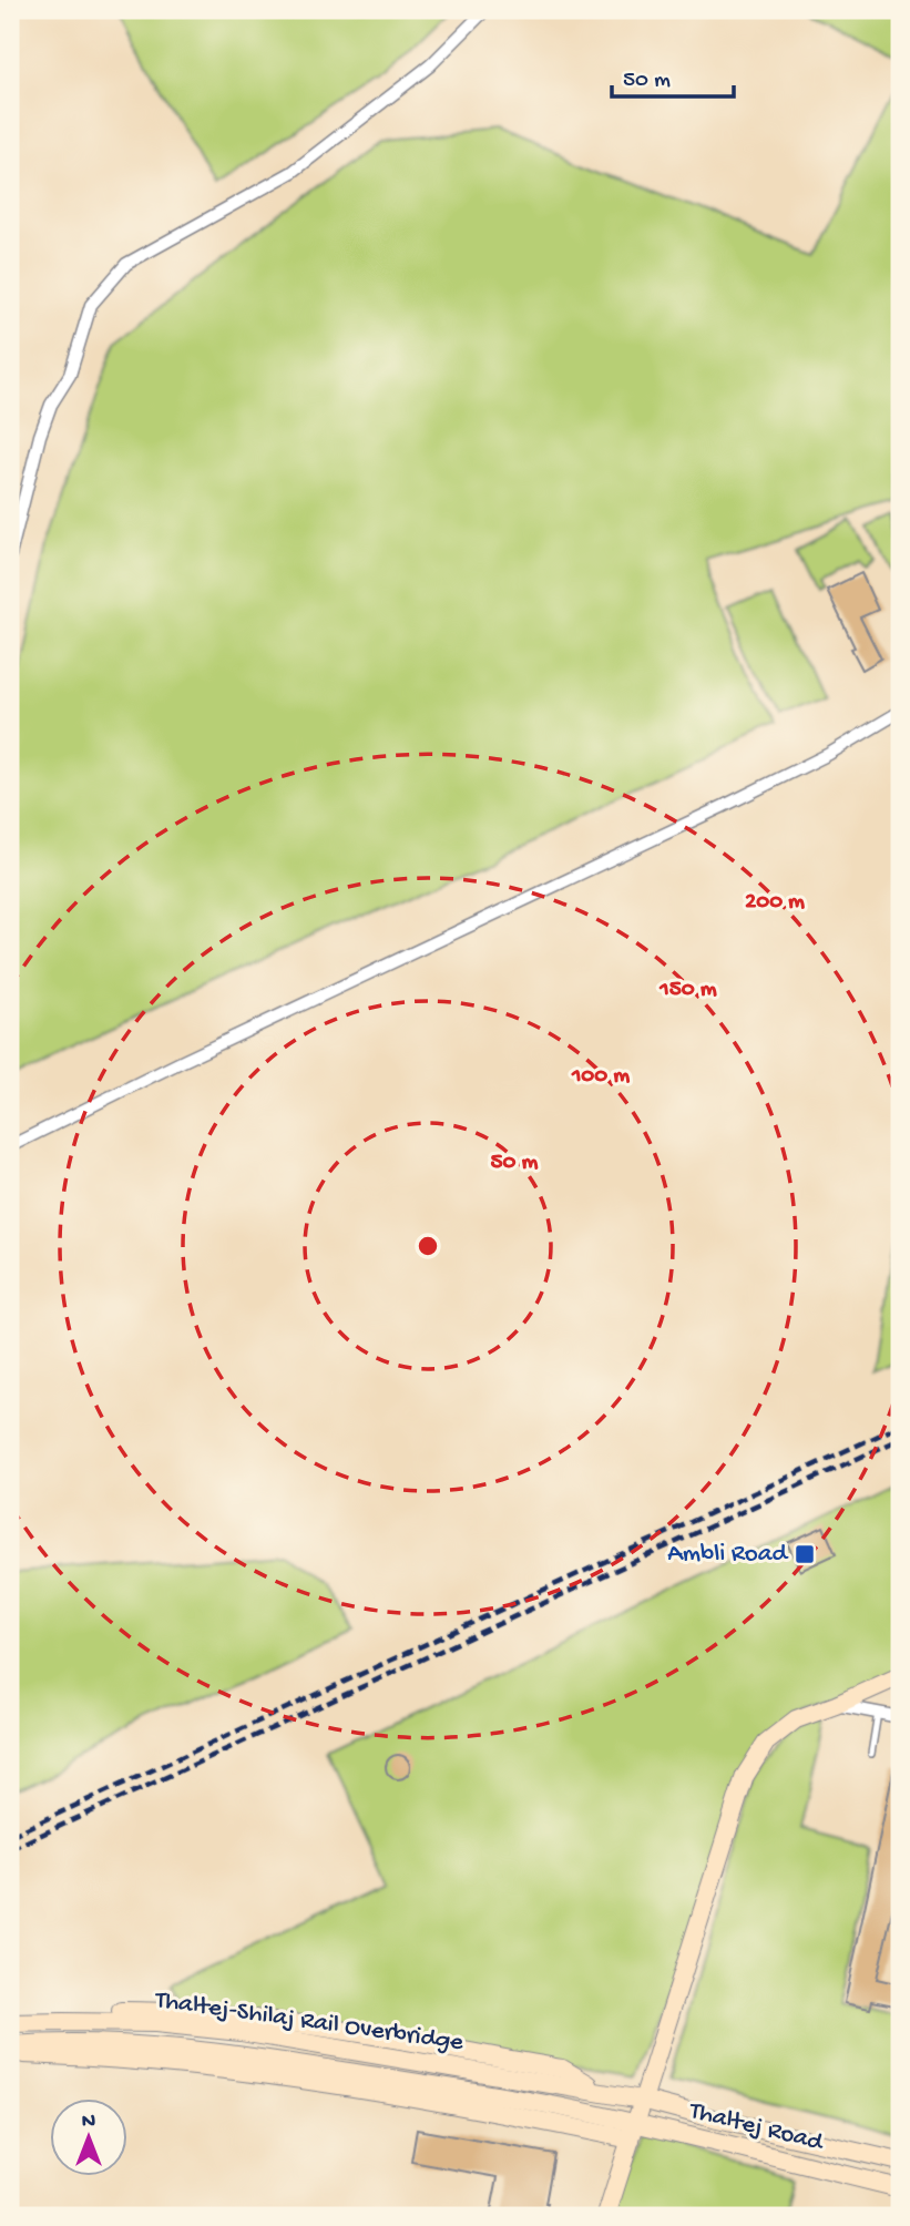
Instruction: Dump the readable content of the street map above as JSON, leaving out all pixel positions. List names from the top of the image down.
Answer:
{
  "streets": {
    "street": ["Thaltej-Shilaj Rail Overbridge", "Thaltej Road"]
  },
  "crossings": [
    ["Thaltej-Shilaj Rail Overbridge", "Thaltej Road"]
  ],
  "places": {
    "transit": ["Ambli Road"]
  },
  "scale_bar": "50 m",
  "north": "top",
  "rings": [
    "200 m",
    "150 m",
    "100 m",
    "50 m"
  ]
}
